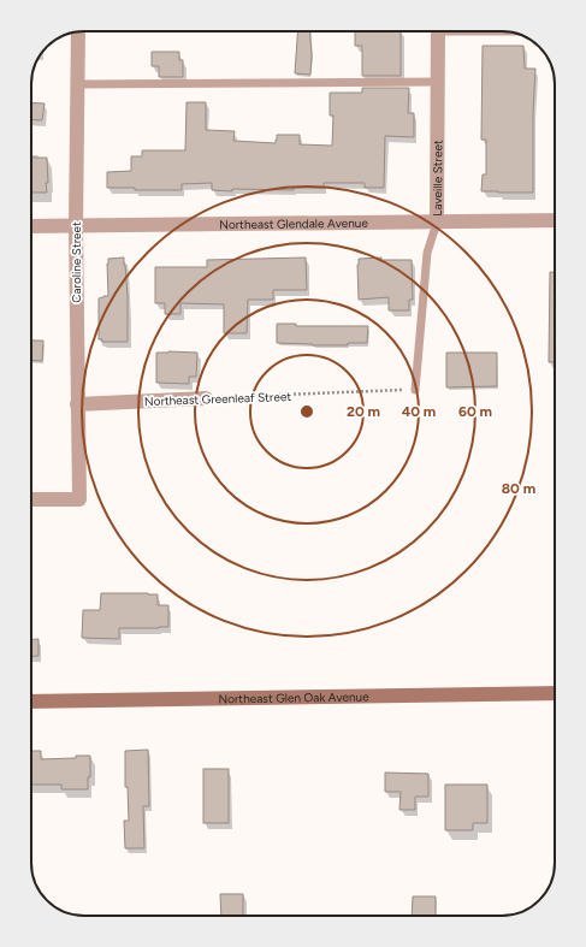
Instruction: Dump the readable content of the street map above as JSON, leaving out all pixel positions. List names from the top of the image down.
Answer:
{
  "streets": {
    "street": [
      "Laveille Street",
      "Northeast Glendale Avenue",
      "Caroline Street",
      "Northeast Greenleaf Street",
      "Northeast Glen Oak Avenue"
    ]
  },
  "crossings": [
    ["Laveille Street", "Northeast Glendale Avenue"],
    ["Laveille Street", "Northeast Greenleaf Street"],
    ["Northeast Glendale Avenue", "Caroline Street"],
    ["Caroline Street", "Northeast Greenleaf Street"]
  ],
  "rings": [
    "20 m",
    "40 m",
    "60 m",
    "80 m"
  ]
}
